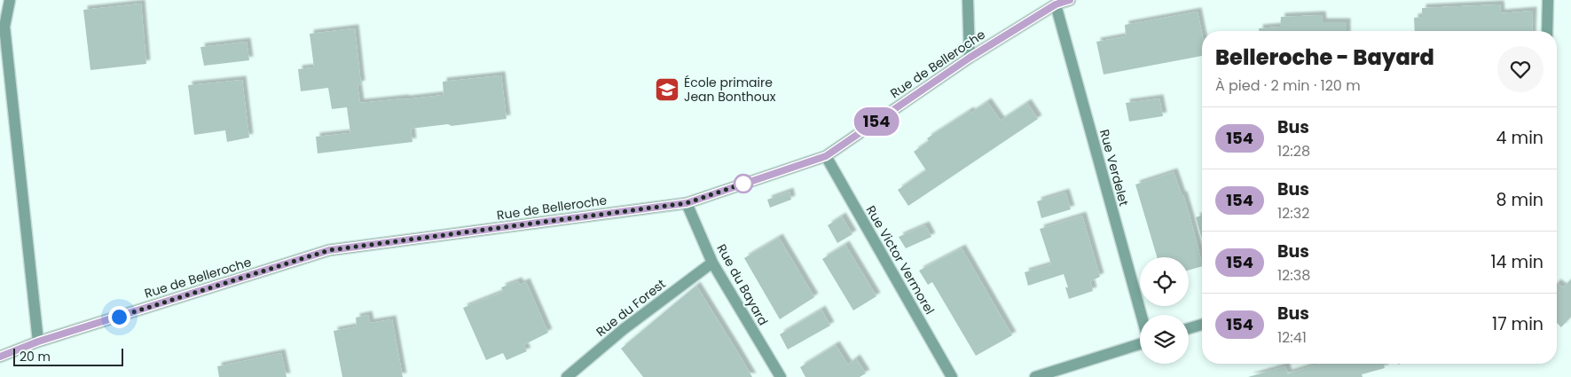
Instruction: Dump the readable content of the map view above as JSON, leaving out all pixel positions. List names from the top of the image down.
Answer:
{
  "streets": {
    "street": [
      "Rue de Belleroche",
      "Rue Verdelet",
      "Rue Victor Vermorel",
      "Rue du Bayard",
      "Rue du Forest"
    ]
  },
  "crossings": [
    ["Rue de Belleroche", "Rue Verdelet"],
    ["Rue de Belleroche", "Rue Victor Vermorel"],
    ["Rue de Belleroche", "Rue du Bayard"],
    ["Rue du Bayard", "Rue du Forest"]
  ],
  "places": {
    "school or university": ["École primaire Jean Bonthoux"]
  },
  "lines": ["bus line 154"],
  "scale_bar": "20 m",
  "page": {
    "on_map": "154",
    "heading": ["Belleroche - Bayard", "À pied · 2 min · 120 m"],
    "list": [
      {
        "mark": "154",
        "name": "Bus",
        "note": "12:28",
        "value": "4 min"
      },
      {
        "mark": "154",
        "name": "Bus",
        "note": "12:32",
        "value": "8 min"
      },
      {
        "mark": "154",
        "name": "Bus",
        "note": "12:38",
        "value": "14 min"
      },
      {
        "mark": "154",
        "name": "Bus",
        "note": "12:41",
        "value": "17 min"
      }
    ],
    "scale": "20 m"
  }
}
